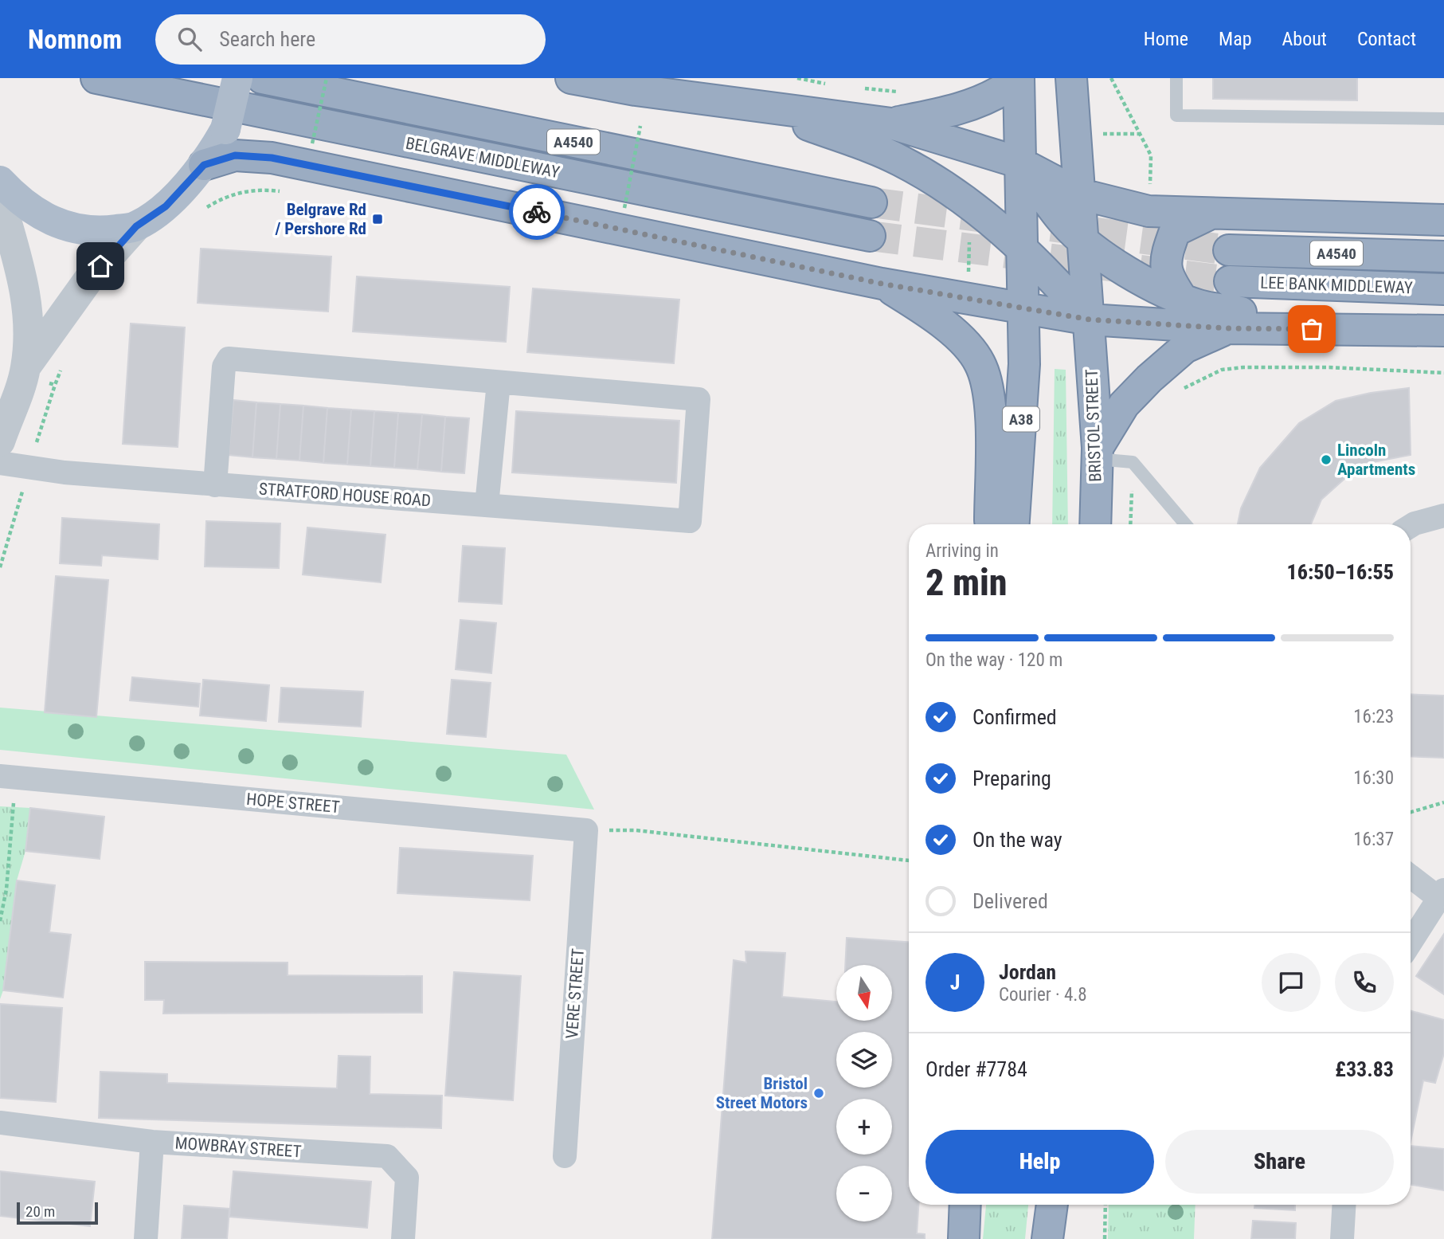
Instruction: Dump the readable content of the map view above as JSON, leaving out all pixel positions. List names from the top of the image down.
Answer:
{
  "streets": {
    "highway": [
      "A4540",
      "BELGRAVE MIDDLEWAY",
      "LEE BANK MIDDLEWAY",
      "A38",
      "BRISTOL STREET"
    ],
    "street": [
      "STRATFORD HOUSE ROAD",
      "HOPE STREET",
      "VERE STREET",
      "MOWBRAY STREET"
    ]
  },
  "crossings": [
    ["HOPE STREET", "VERE STREET"]
  ],
  "places": {
    "transit": ["Belgrave Rd / Pershore Rd"],
    "other": ["Lincoln Apartments", "Bristol Street Motors"]
  },
  "scale_bar": "20 m",
  "north": "bottom",
  "page": {
    "header": "Nomnom",
    "search": "Search here",
    "nav": [
      "Home",
      "Map",
      "About",
      "Contact"
    ],
    "heading": ["2 min", "Arriving in", "16:50–16:55"],
    "panel": [
      "Jordan",
      "Courier · 4.8",
      "Order #7784",
      "£33.83"
    ],
    "bar": "On the way · 120 m",
    "list": [
      ["Confirmed", "16:23"],
      ["Preparing", "16:30"],
      ["On the way", "16:37"],
      "Delivered"
    ],
    "round": "J",
    "map_buttons": ["+", "−"],
    "buttons": ["Help", "Share"],
    "scale": "20 m"
  }
}
